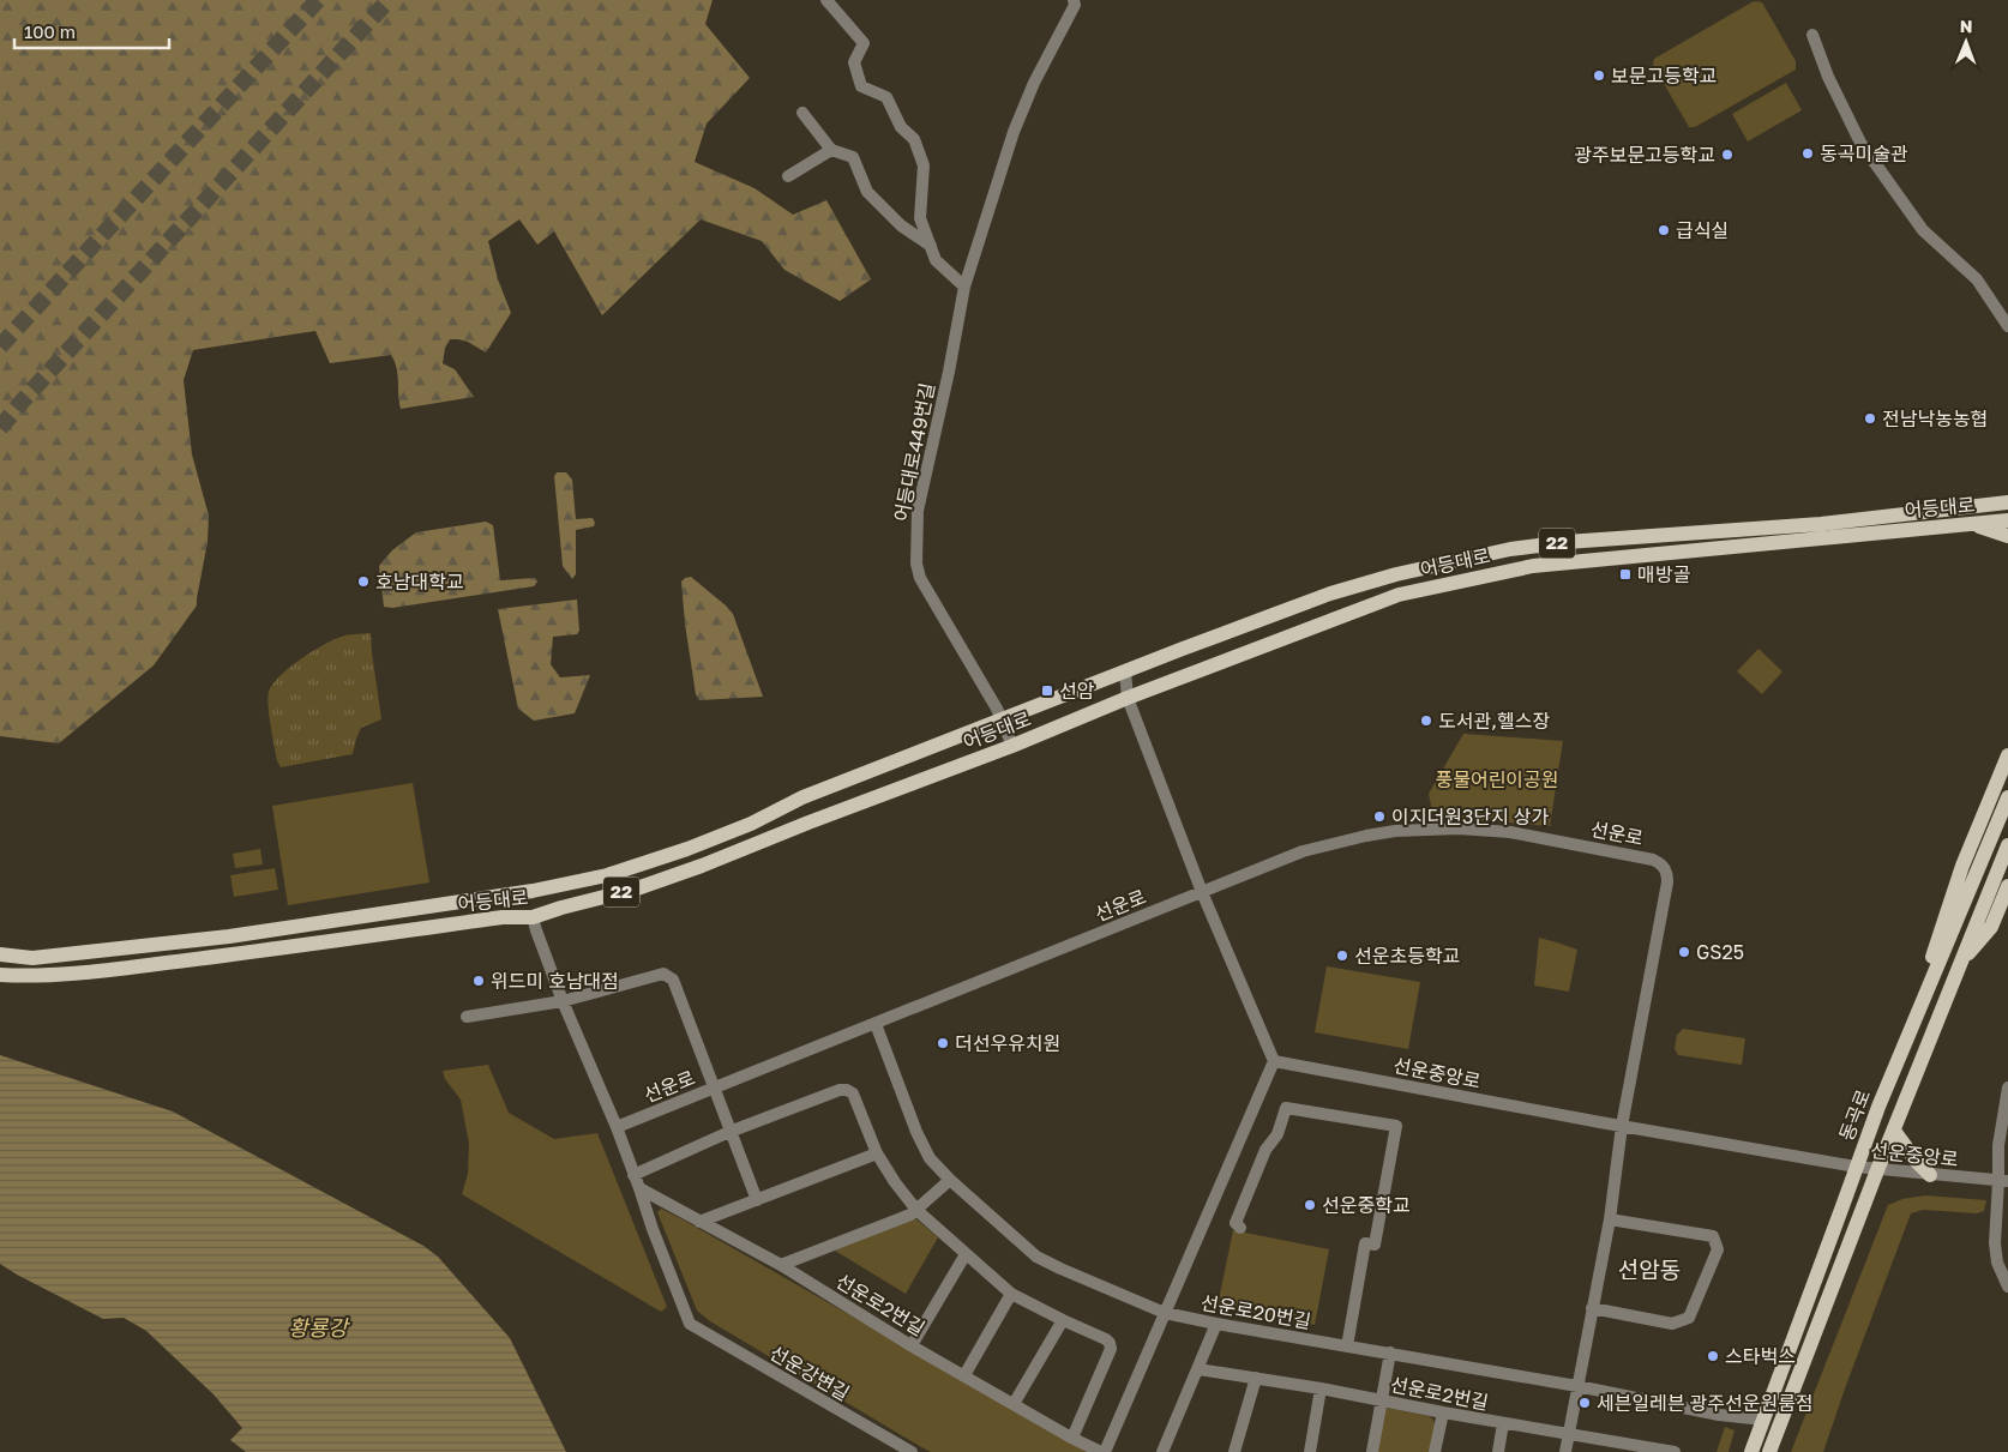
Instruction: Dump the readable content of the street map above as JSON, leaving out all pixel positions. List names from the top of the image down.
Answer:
{
  "streets": {
    "main road": ["어등대로", "22", "동곡로"],
    "street": [
      "어등대로449번길",
      "선운로",
      "선운중앙로",
      "선운로2번길",
      "선운로20번길",
      "선운강변길"
    ]
  },
  "crossings": [
    ["어등대로449번길", "어등대로"],
    ["선운로", "선운중앙로"],
    ["선운로", "선운로20번길"],
    ["선운중앙로", "동곡로"],
    ["동곡로", "선운로20번길"],
    ["선운로2번길", "선운강변길"]
  ],
  "districts": ["선암동"],
  "water": ["황룡강"],
  "parks": ["풍물어린이공원"],
  "places": {
    "other": [
      "보문고등학교",
      "동곡미술관",
      "광주보문고등학교",
      "급식실",
      "전남낙농농협",
      "호남대학교",
      "도서관,헬스장",
      "이지더원3단지 상가",
      "GS25",
      "선운초등학교",
      "위드미 호남대점",
      "더선우유치원",
      "선운중학교",
      "스타벅스",
      "세븐일레븐 광주선운원룸점"
    ],
    "transit": ["매방골", "선암"]
  },
  "scale_bar": "100 m",
  "north": "top"
}
